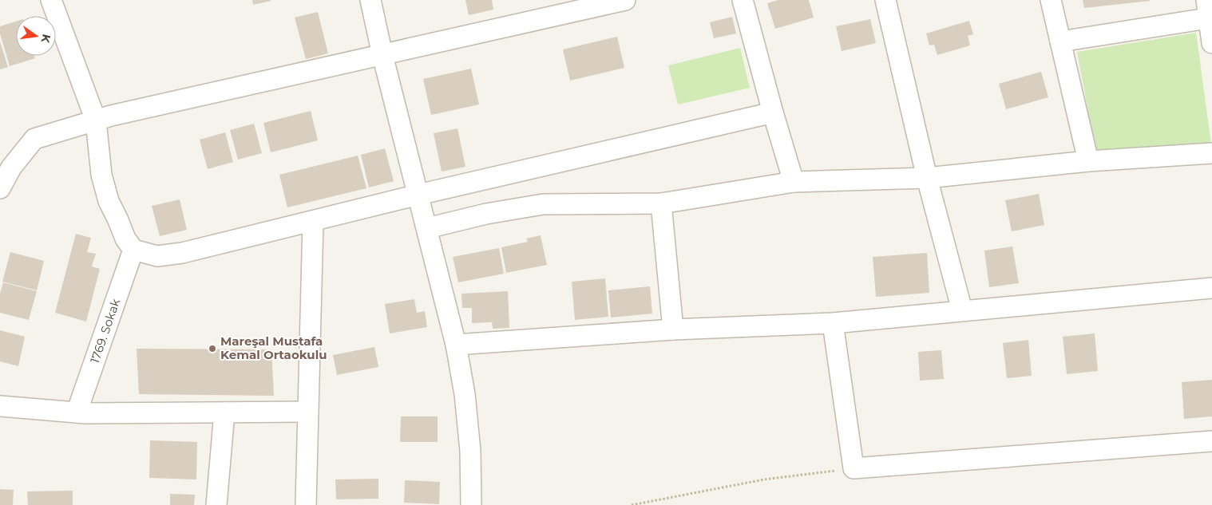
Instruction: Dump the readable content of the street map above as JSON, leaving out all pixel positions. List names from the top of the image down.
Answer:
{
  "streets": {
    "street": ["1769. Sokak"]
  },
  "places": ["Mareşal Mustafa Kemal Ortaokulu"],
  "north": "right"
}
